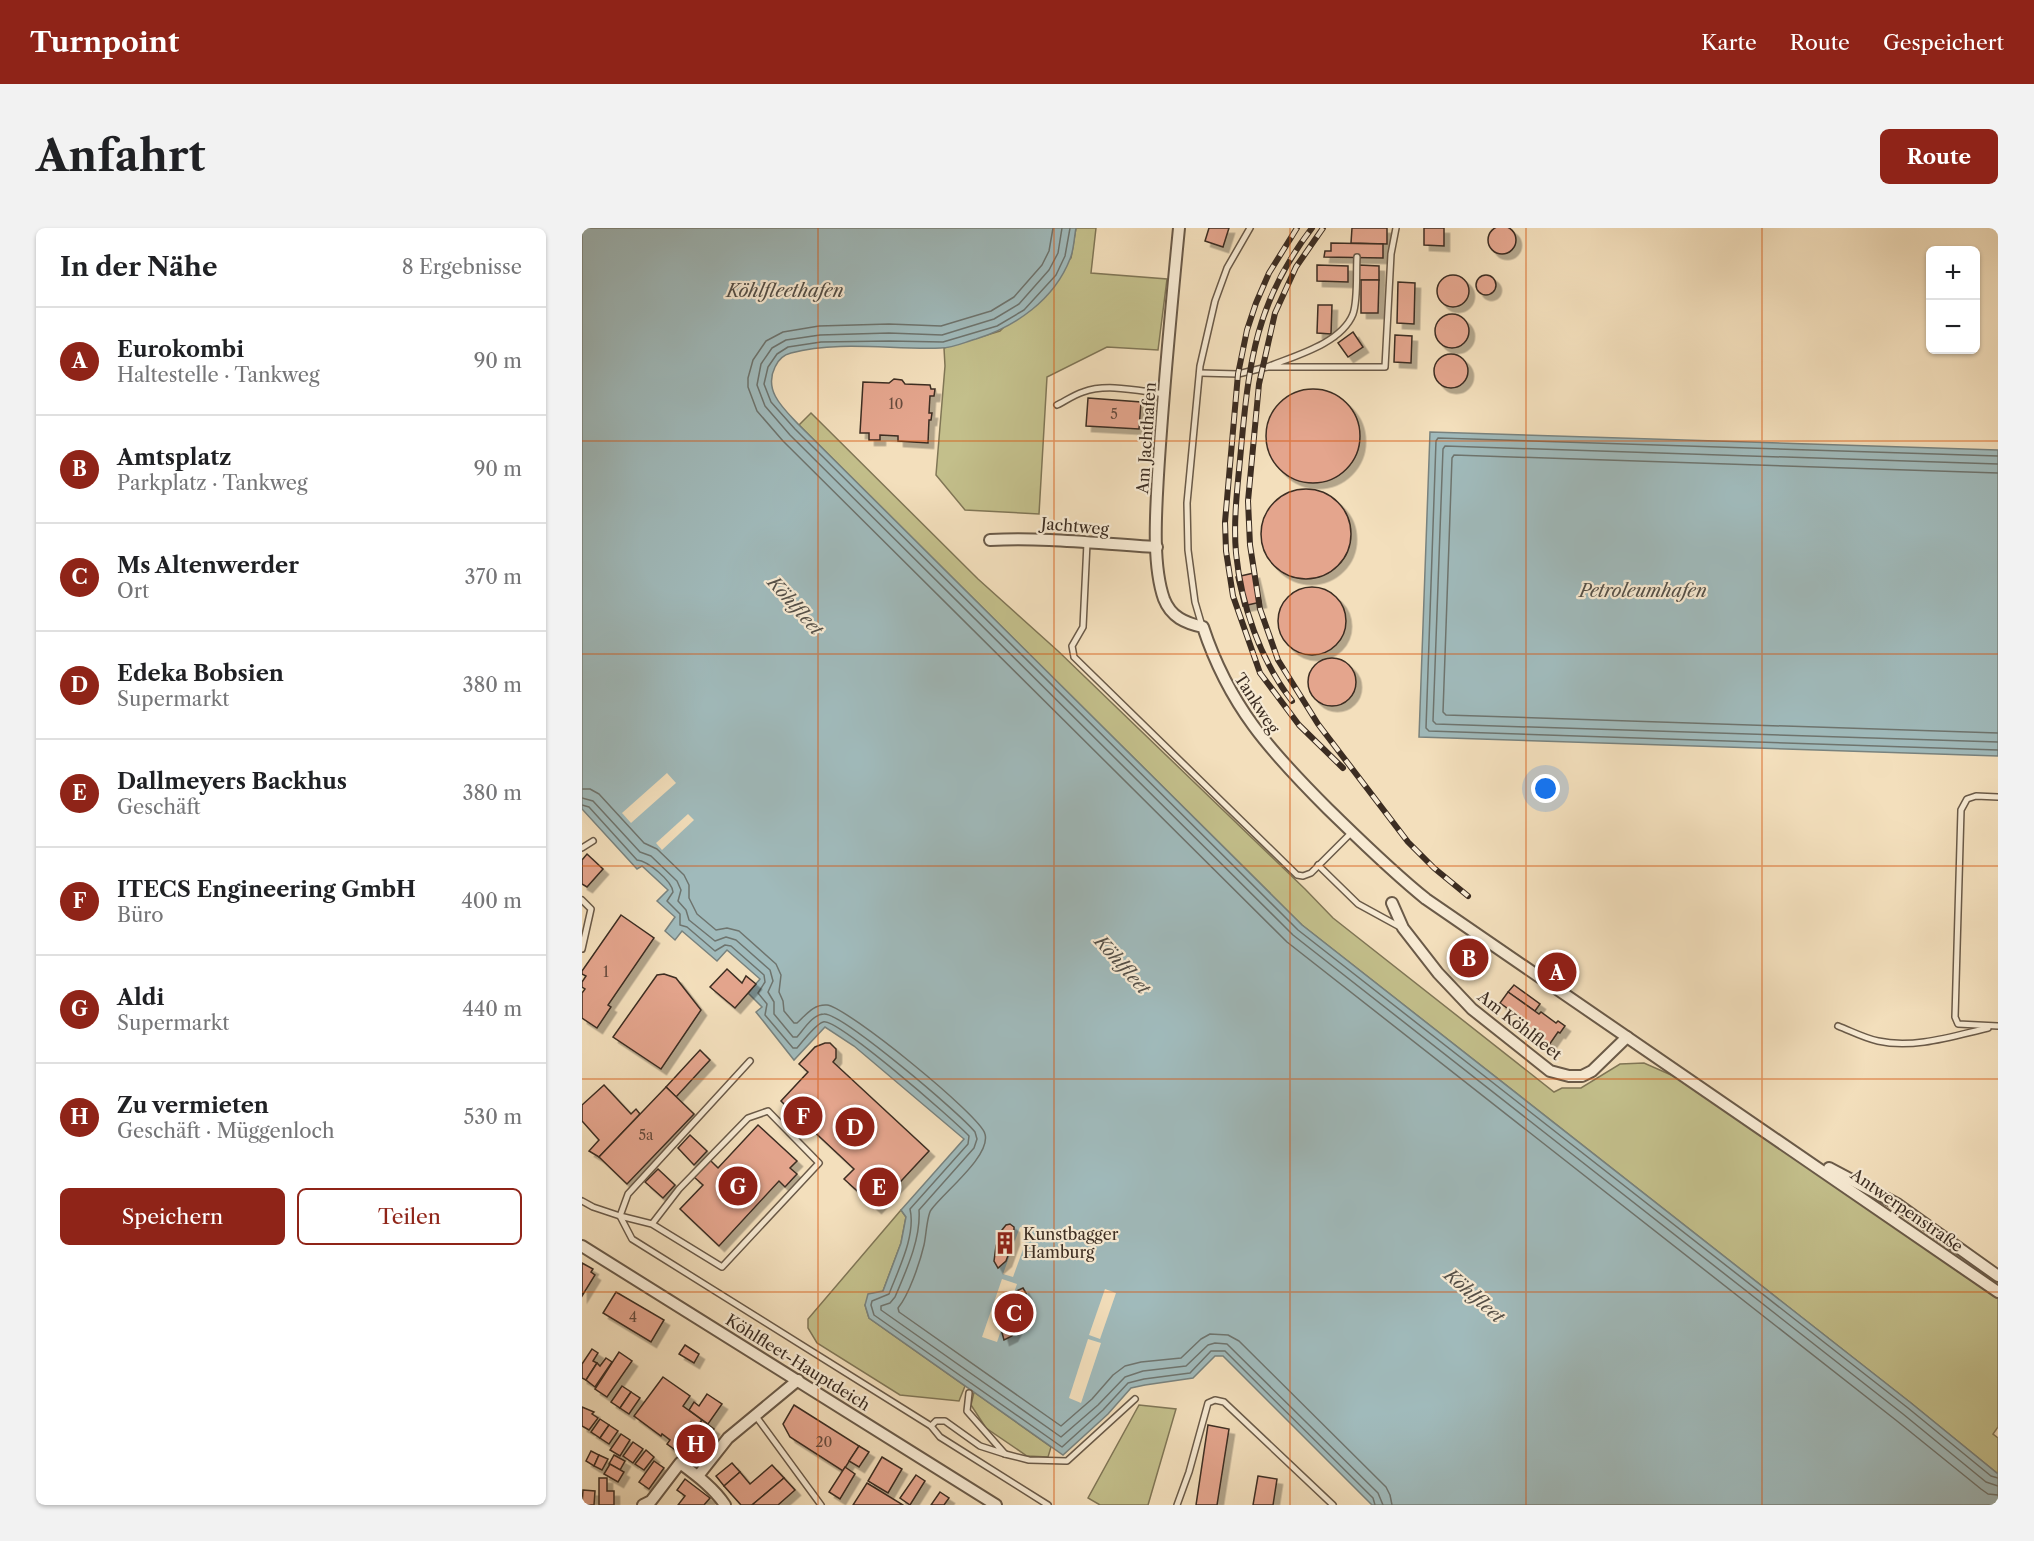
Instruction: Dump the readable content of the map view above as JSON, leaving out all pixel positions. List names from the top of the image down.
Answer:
{
  "streets": {
    "street": [
      "Am Jachthafen",
      "Jachtweg",
      "Tankweg",
      "Am Köhlfleet",
      "Antwerpenstraße",
      "Köhlfleet-Hauptdeich"
    ]
  },
  "crossings": [
    ["Am Jachthafen", "Jachtweg"],
    ["Am Jachthafen", "Tankweg"],
    ["Tankweg", "Am Köhlfleet"],
    ["Tankweg", "Antwerpenstraße"],
    ["Am Köhlfleet", "Antwerpenstraße"]
  ],
  "water": ["Köhlfleethafen", "Petroleumhafen", "Köhlfleet"],
  "places": {
    "building": ["Kunstbagger Hamburg"]
  },
  "house_numbers": [
    "10",
    "5",
    "1",
    "5a",
    "4",
    "20"
  ],
  "page": {
    "header": "Turnpoint",
    "nav": ["Karte", "Route", "Gespeichert"],
    "buttons": [
      "Route",
      ["Speichern", "Teilen"]
    ],
    "title": "Anfahrt",
    "heading": ["In der Nähe", "8 Ergebnisse"],
    "map_buttons": ["+", "−"],
    "list": [
      {
        "mark": "A",
        "name": "Eurokombi",
        "note": "Haltestelle · Tankweg",
        "value": "90 m"
      },
      {
        "mark": "B",
        "name": "Amtsplatz",
        "note": "Parkplatz · Tankweg",
        "value": "90 m"
      },
      {
        "mark": "C",
        "name": "Ms Altenwerder",
        "note": "Ort",
        "value": "370 m"
      },
      {
        "mark": "D",
        "name": "Edeka Bobsien",
        "note": "Supermarkt",
        "value": "380 m"
      },
      {
        "mark": "E",
        "name": "Dallmeyers Backhus",
        "note": "Geschäft",
        "value": "380 m"
      },
      {
        "mark": "F",
        "name": "ITECS Engineering GmbH",
        "note": "Büro",
        "value": "400 m"
      },
      {
        "mark": "G",
        "name": "Aldi",
        "note": "Supermarkt",
        "value": "440 m"
      },
      {
        "mark": "H",
        "name": "Zu vermieten",
        "note": "Geschäft · Müggenloch",
        "value": "530 m"
      }
    ],
    "pins": [
      "B",
      "A",
      "F",
      "D",
      "G",
      "E",
      "C",
      "H"
    ]
  }
}
